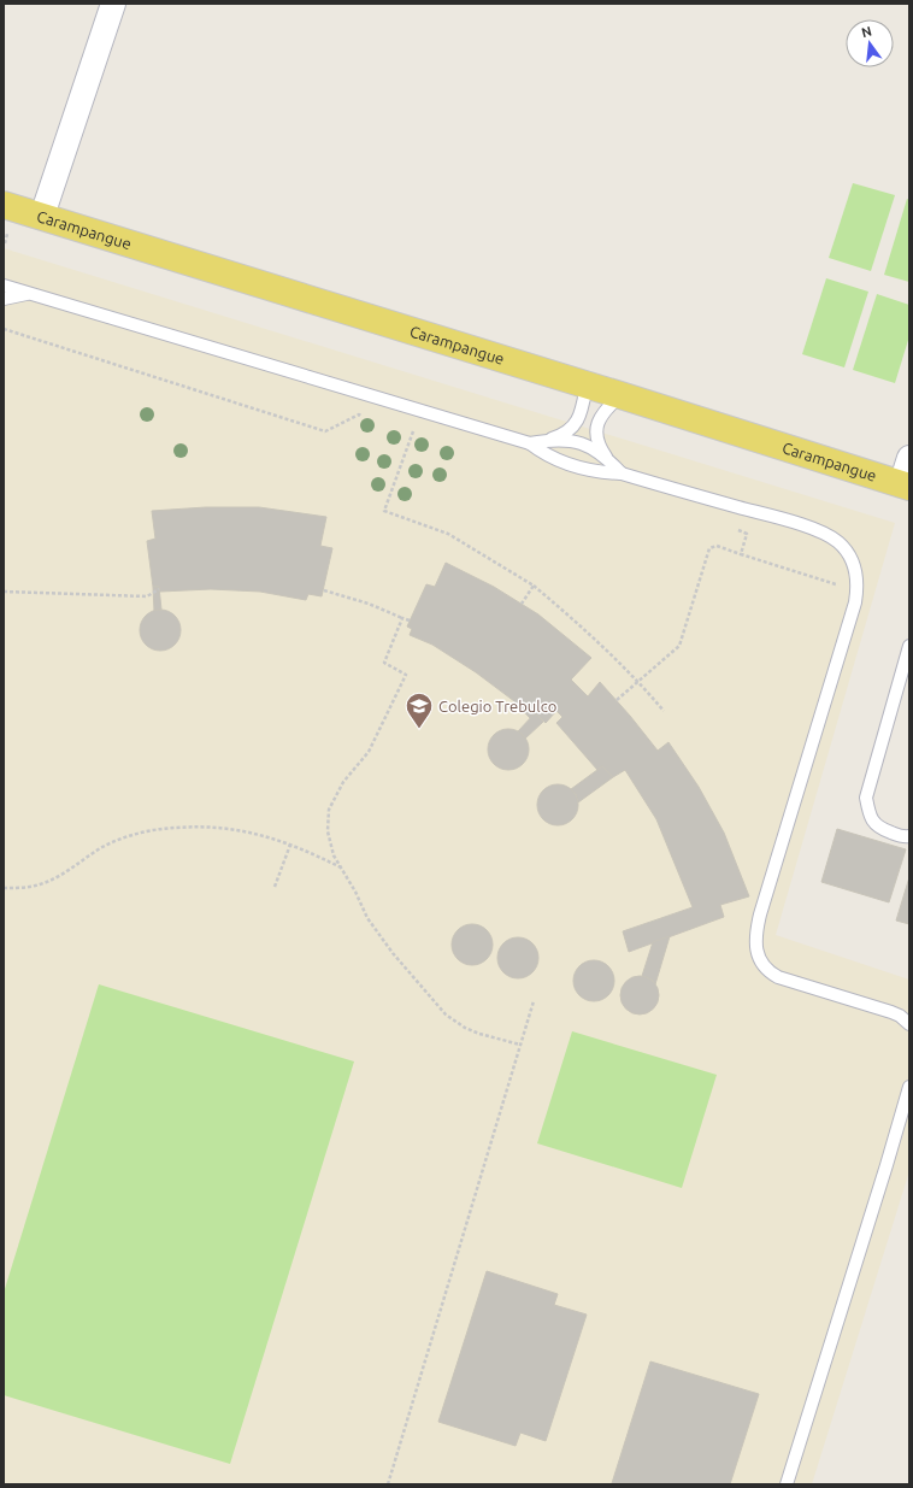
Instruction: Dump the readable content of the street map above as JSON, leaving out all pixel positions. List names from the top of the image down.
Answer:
{
  "streets": {
    "main road": ["Carampangue"]
  },
  "places": {
    "school or university": ["Colegio Trebulco"]
  },
  "north": "top"
}
